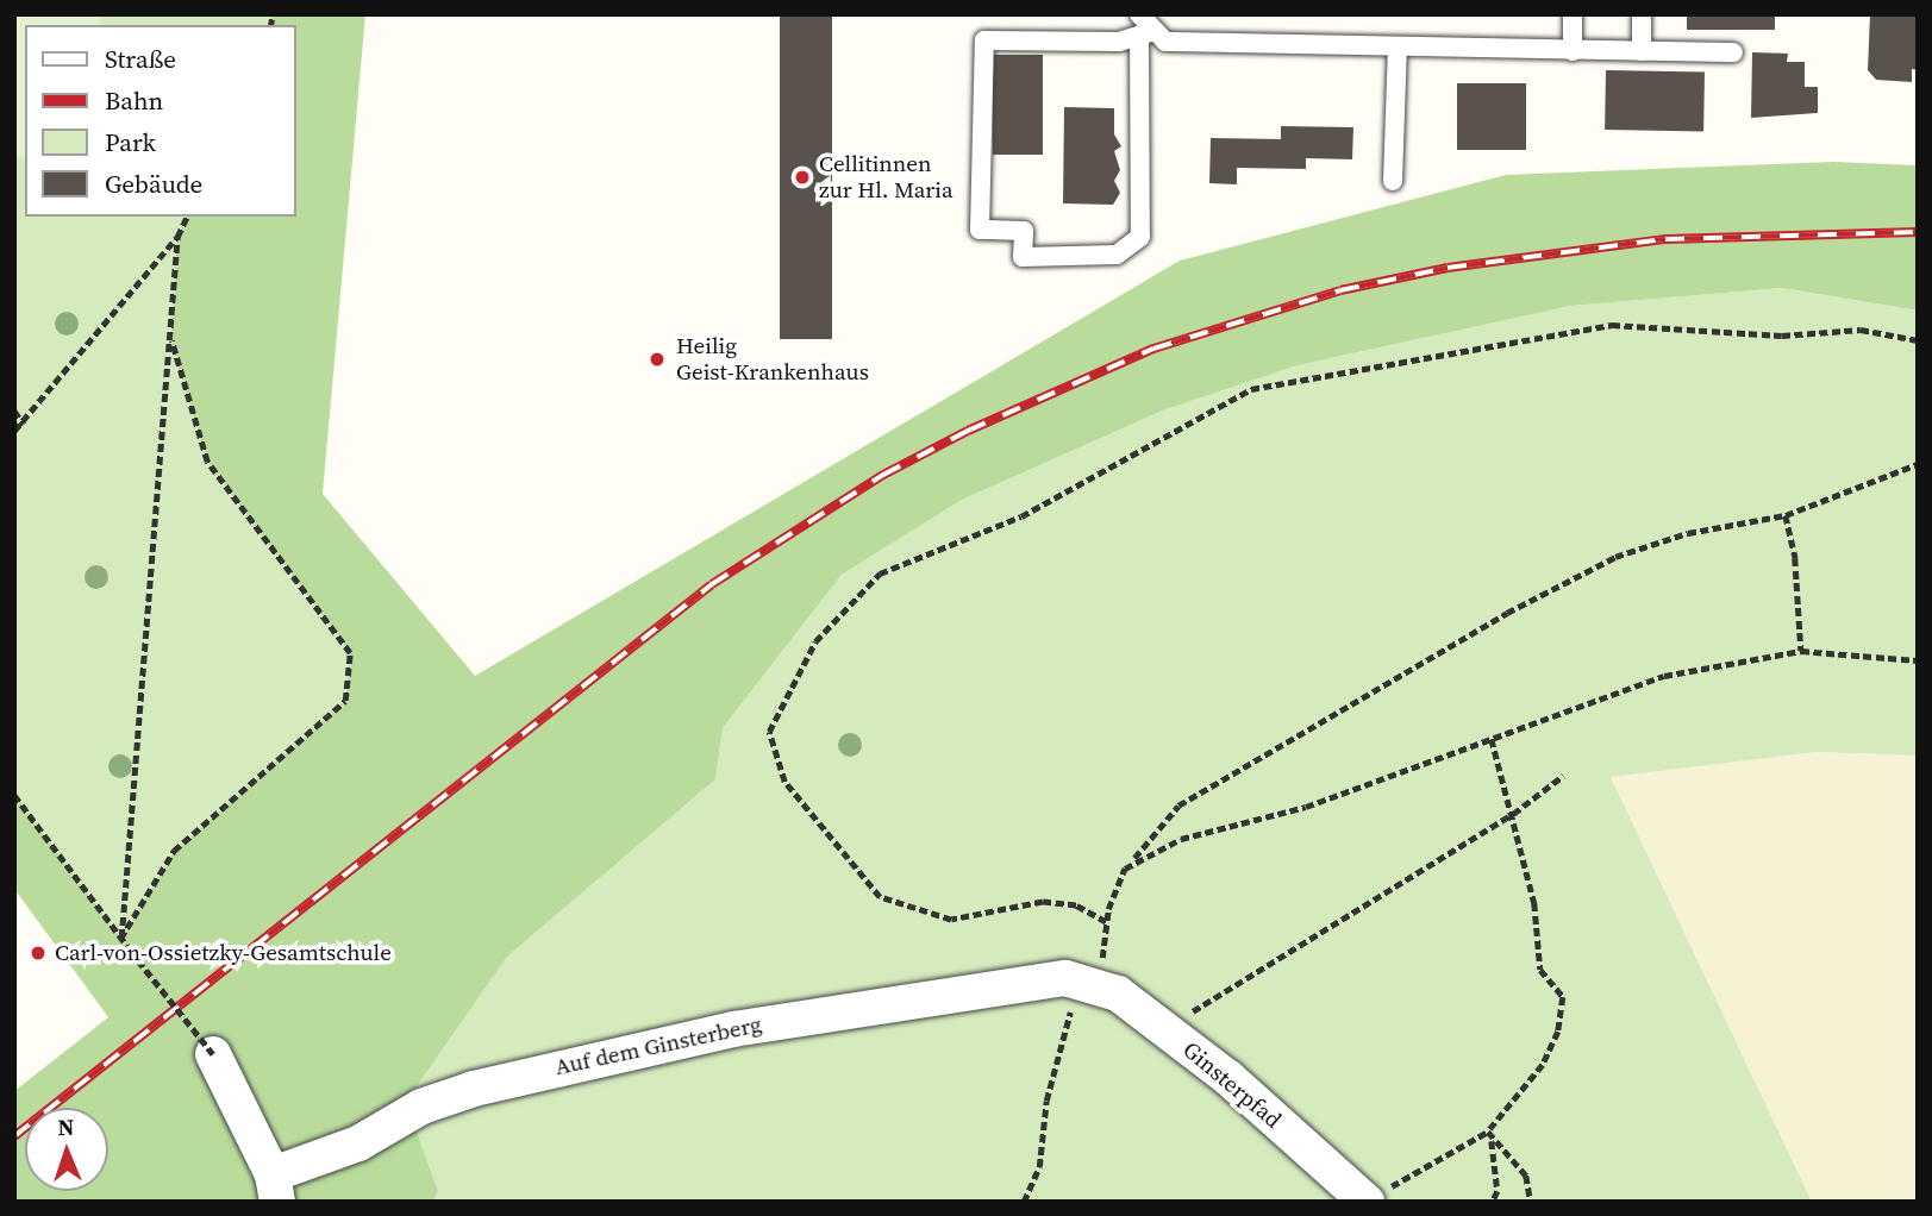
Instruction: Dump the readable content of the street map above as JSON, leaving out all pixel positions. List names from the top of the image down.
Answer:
{
  "streets": {
    "street": ["Auf dem Ginsterberg", "Ginsterpfad"]
  },
  "crossings": [
    ["Auf dem Ginsterberg", "Ginsterpfad"]
  ],
  "places": ["Cellitinnen zur Hl. Maria", "Heilig Geist-Krankenhaus", "Carl-von-Ossietzky-Gesamtschule"],
  "legend": [
    "Straße",
    "Bahn",
    "Park",
    "Gebäude"
  ],
  "north": "top"
}
